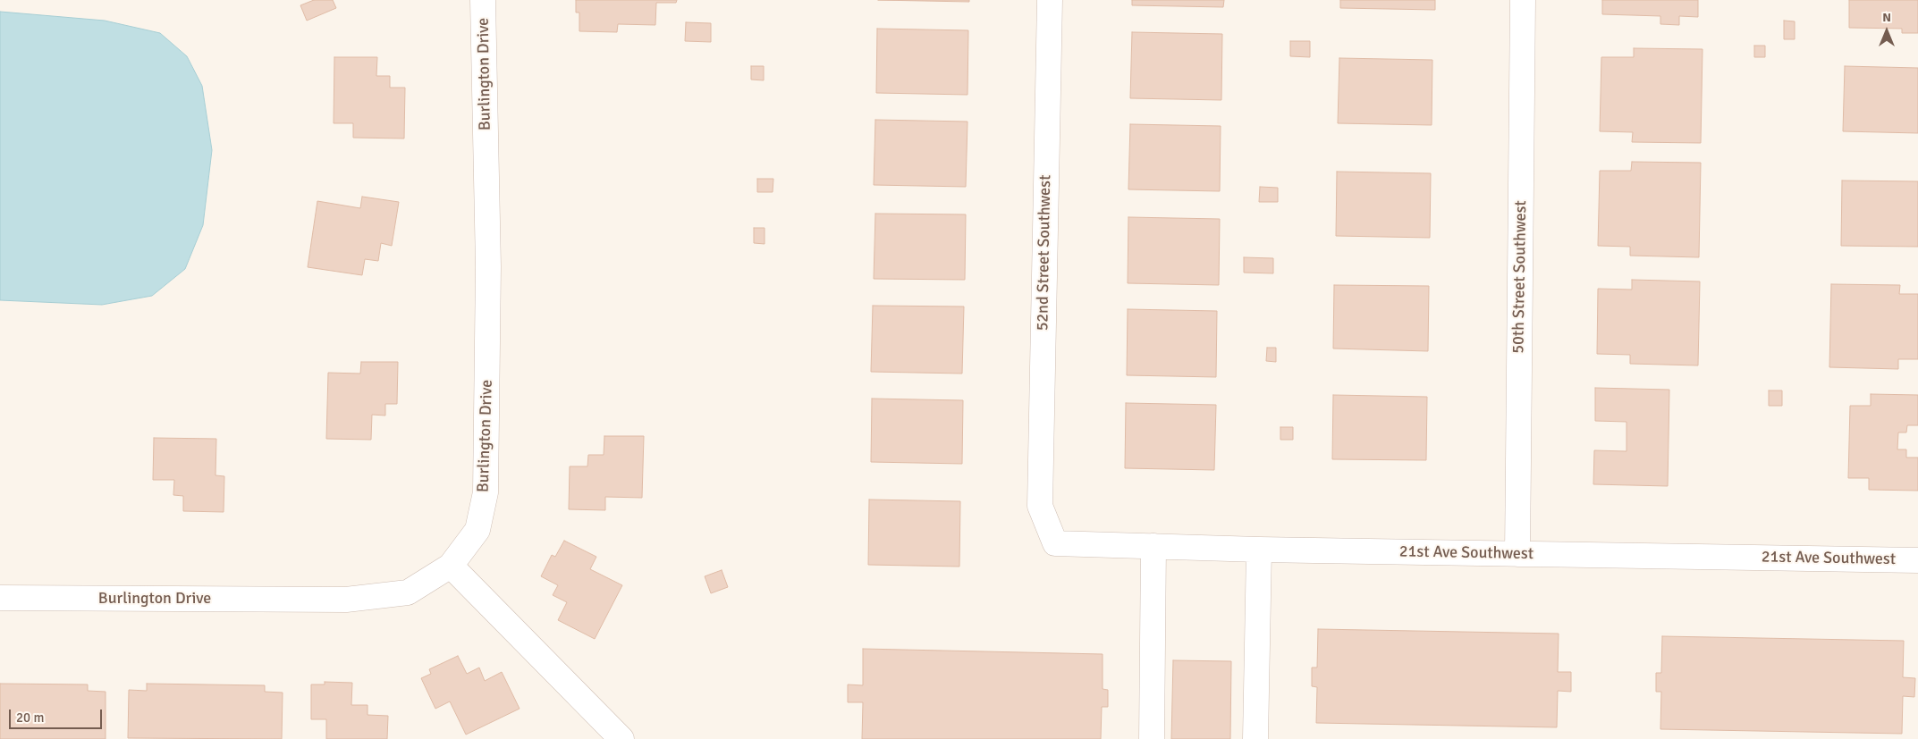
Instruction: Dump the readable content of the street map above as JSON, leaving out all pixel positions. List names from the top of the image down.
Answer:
{
  "streets": {
    "street": [
      "Burlington Drive",
      "52nd Street Southwest",
      "50th Street Southwest",
      "21st Ave Southwest"
    ]
  },
  "crossings": [
    ["52nd Street Southwest", "21st Ave Southwest"],
    ["50th Street Southwest", "21st Ave Southwest"]
  ],
  "scale_bar": "20 m",
  "north": "top"
}
